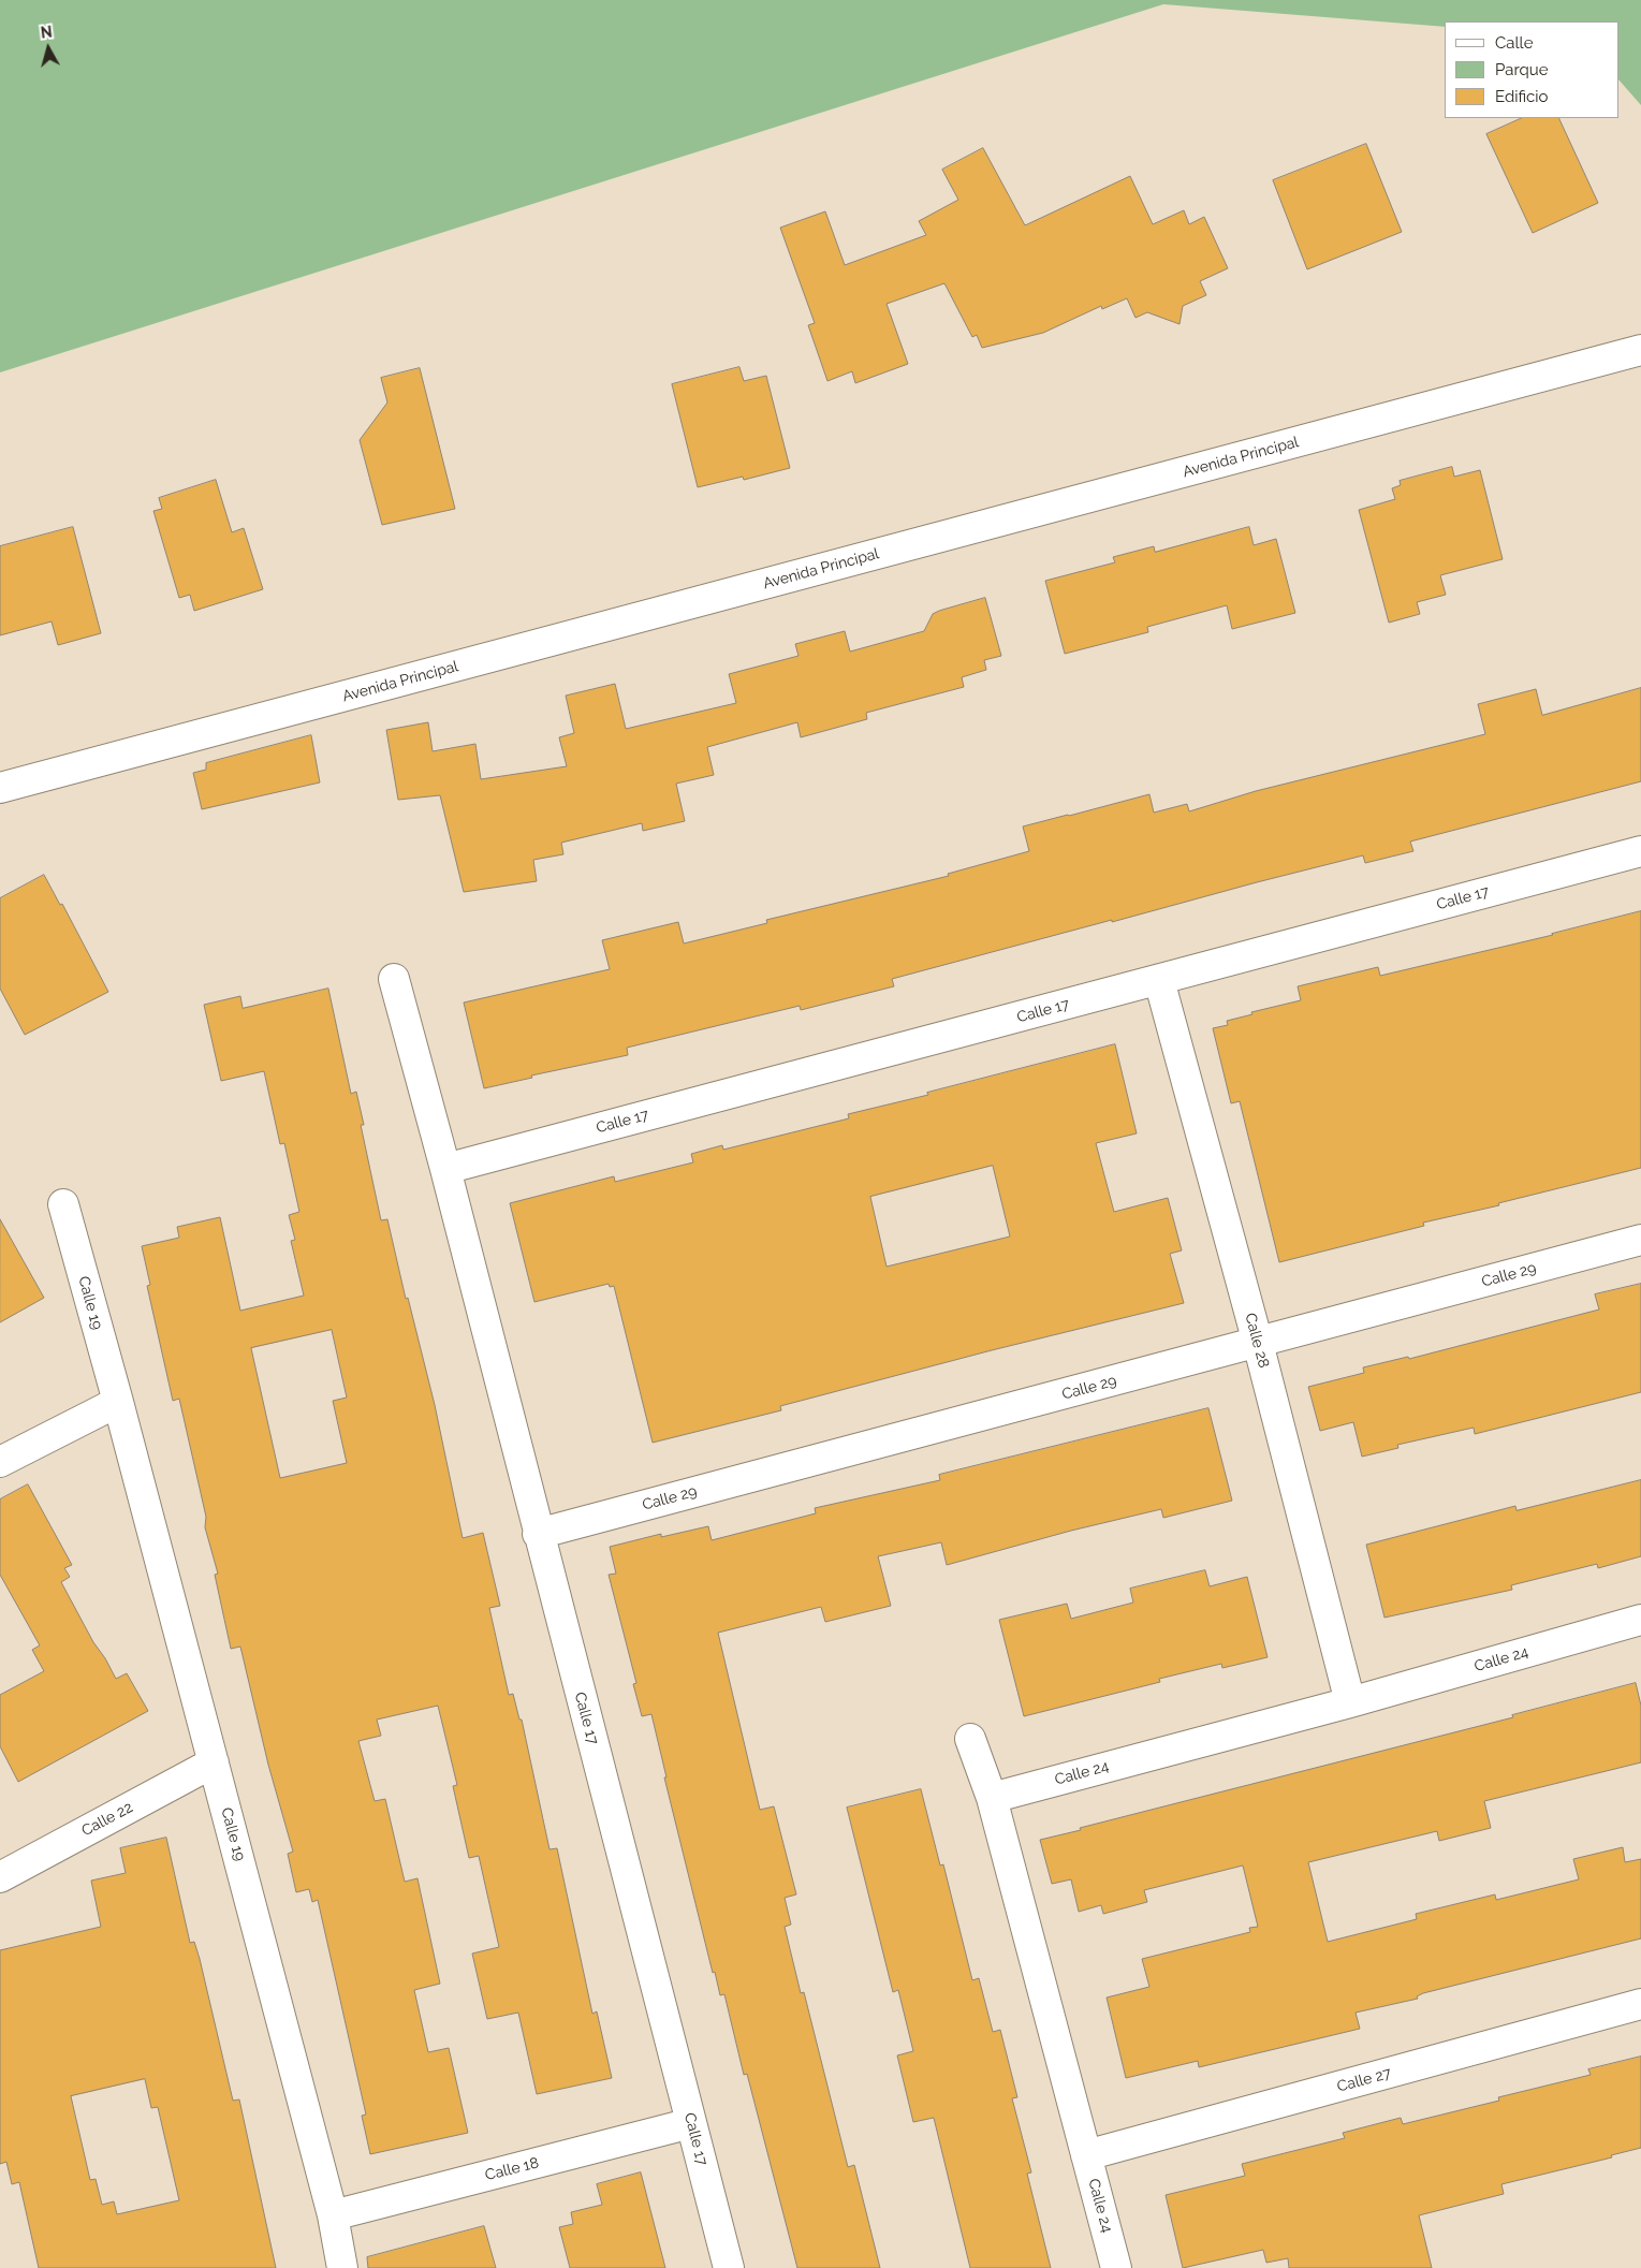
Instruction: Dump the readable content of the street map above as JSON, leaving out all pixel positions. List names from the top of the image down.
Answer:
{
  "streets": {
    "street": [
      "Avenida Principal",
      "Calle 17",
      "Calle 29",
      "Calle 19",
      "Calle 28",
      "Calle 24",
      "Calle 22",
      "Calle 27",
      "Calle 18"
    ]
  },
  "crossings": [
    ["Calle 17", "Calle 29"],
    ["Calle 17", "Calle 28"],
    ["Calle 17", "Calle 18"],
    ["Calle 29", "Calle 28"],
    ["Calle 19", "Calle 22"],
    ["Calle 19", "Calle 18"],
    ["Calle 28", "Calle 24"],
    ["Calle 24", "Calle 27"]
  ],
  "legend": ["Calle", "Parque", "Edificio"],
  "north": "top"
}
